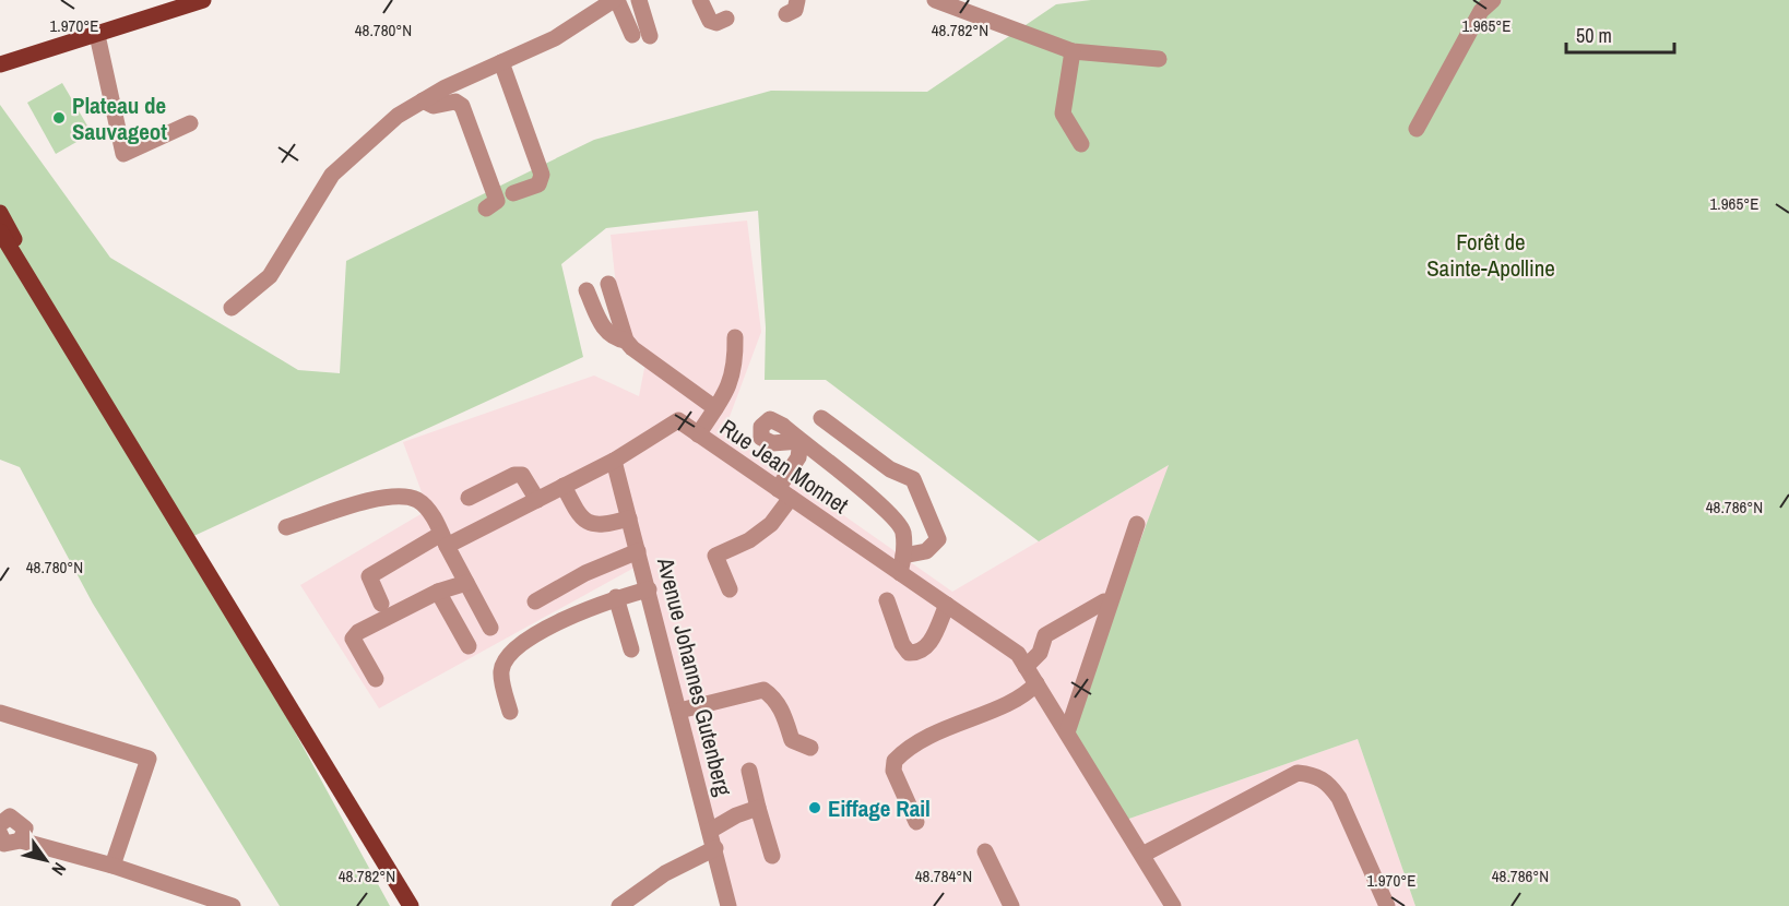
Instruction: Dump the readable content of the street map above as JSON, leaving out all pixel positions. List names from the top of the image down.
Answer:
{
  "streets": {
    "street": ["Rue Jean Monnet", "Avenue Johannes Gutenberg"]
  },
  "crossings": [
    ["Rue Jean Monnet", "Avenue Johannes Gutenberg"]
  ],
  "parks": ["Forêt de Sainte-Apolline"],
  "places": ["Plateau de Sauvageot", "Eiffage Rail"],
  "scale_bar": "50 m",
  "north": "bottom right",
  "coordinates": [
    "1.970°E",
    "1.965°E",
    "48.780°N",
    "48.782°N",
    "48.786°N",
    "48.784°N"
  ]
}
